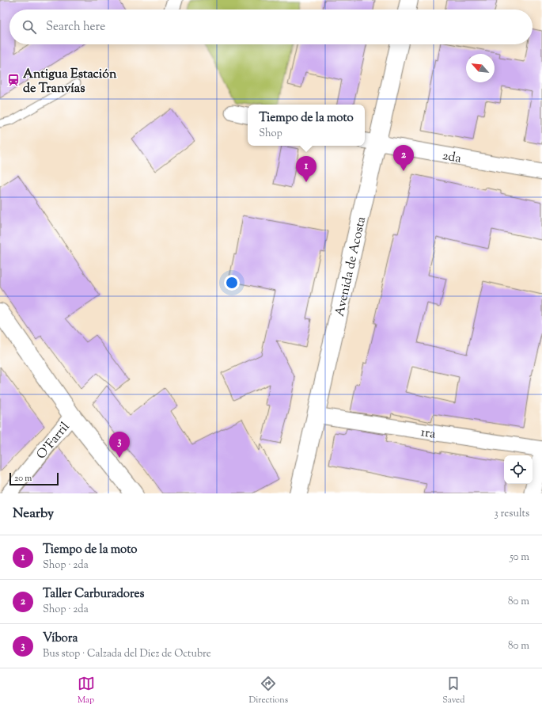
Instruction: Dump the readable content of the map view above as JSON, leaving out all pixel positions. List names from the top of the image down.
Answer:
{
  "streets": {
    "main road": ["Avenida de Acosta"],
    "street": ["2da", "1ra", "O'Farril"]
  },
  "crossings": [
    ["2da", "Avenida de Acosta"],
    ["Avenida de Acosta", "1ra"]
  ],
  "places": {
    "station": ["Antigua Estación de Tranvías"]
  },
  "scale_bar": "20 m",
  "north": "top left",
  "page": {
    "search": "Search here",
    "popup": ["Tiempo de la moto", "Shop"],
    "pins": ["2", "1", "3"],
    "scale": "20 m",
    "heading": ["Nearby", "3 results"],
    "list": [
      {
        "mark": "1",
        "name": "Tiempo de la moto",
        "note": "Shop · 2da",
        "value": "50 m"
      },
      {
        "mark": "2",
        "name": "Taller Carburadores",
        "note": "Shop · 2da",
        "value": "80 m"
      },
      {
        "mark": "3",
        "name": "Víbora",
        "note": "Bus stop · Calzada del Diez de Octubre",
        "value": "80 m"
      }
    ],
    "nav": ["Map", "Directions", "Saved"]
  }
}
